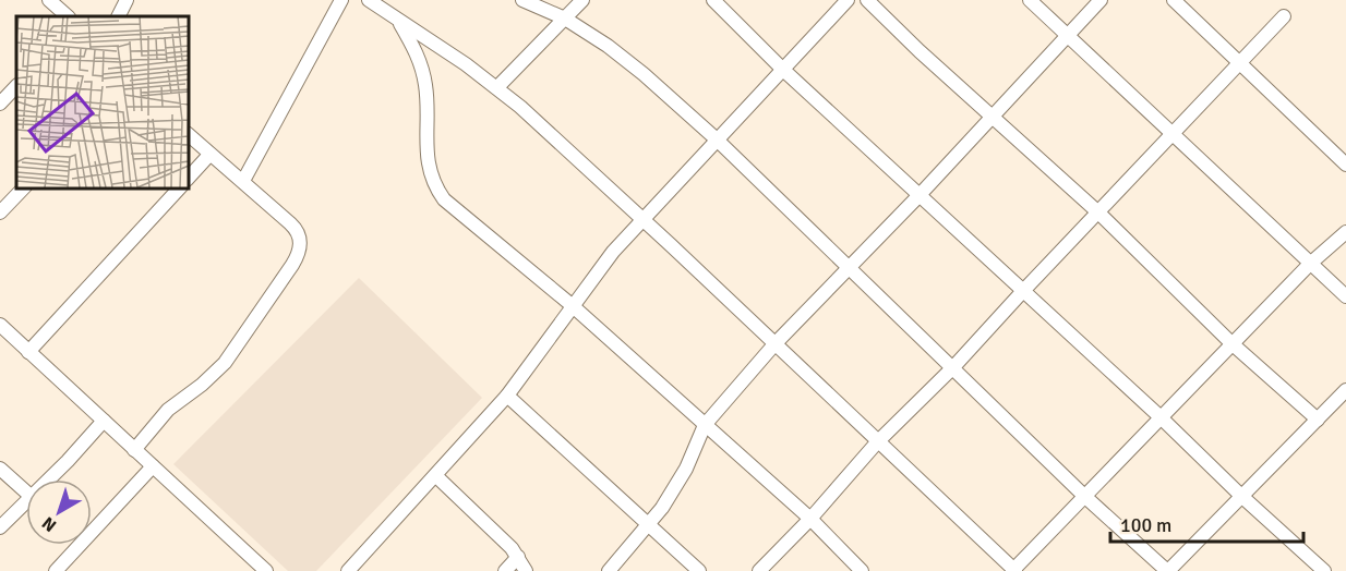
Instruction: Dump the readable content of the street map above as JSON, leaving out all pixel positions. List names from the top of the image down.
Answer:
{
  "scale_bar": "100 m",
  "north": "bottom left"
}
